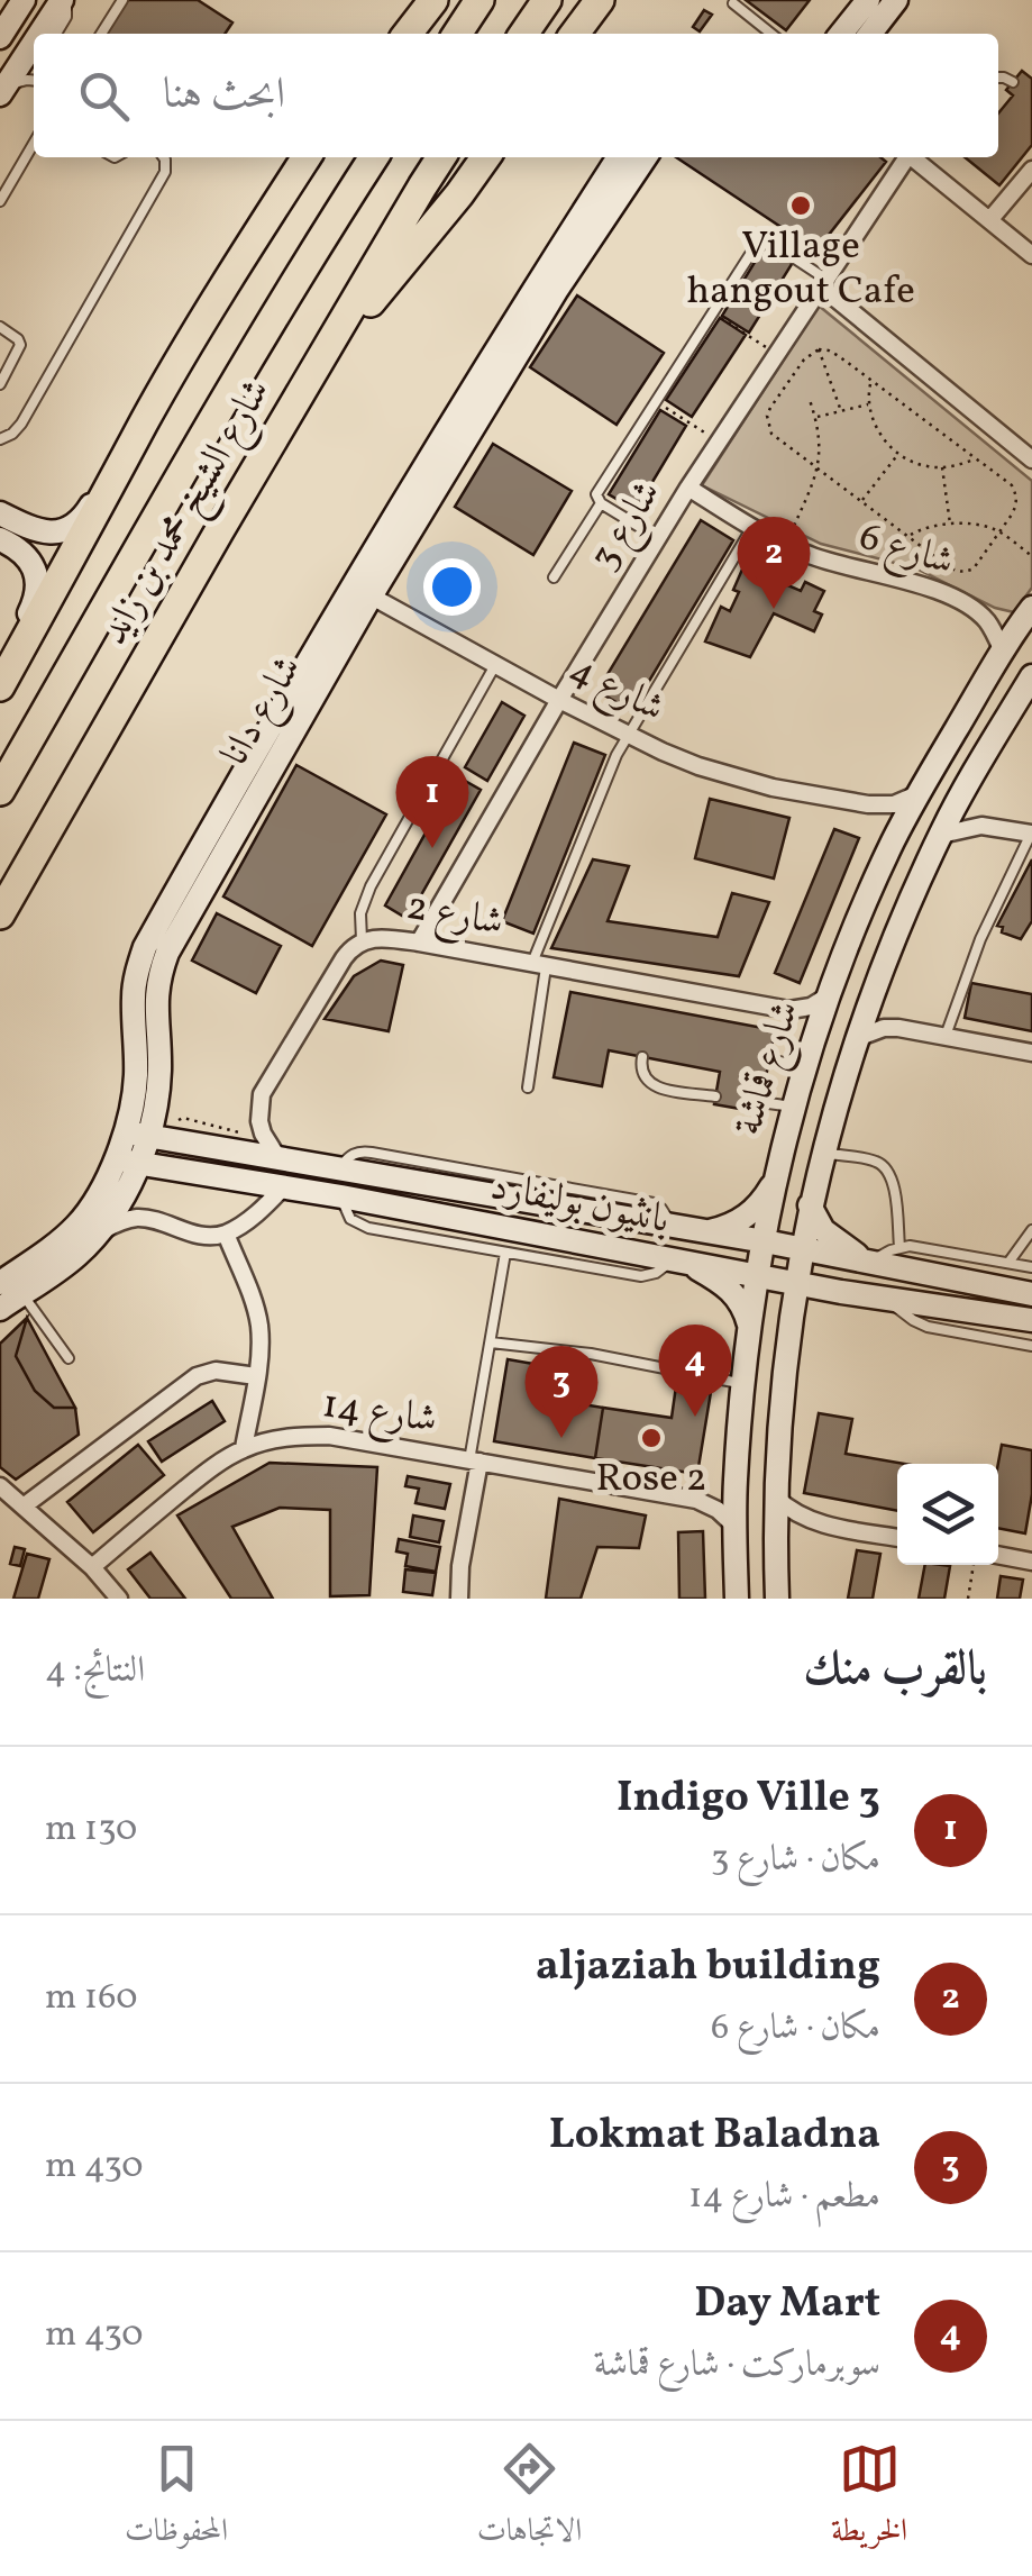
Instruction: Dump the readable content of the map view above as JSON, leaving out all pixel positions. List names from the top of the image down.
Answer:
{
  "streets": {
    "highway": ["شارع الشيخ محمد بن زايد"],
    "street": [
      "شارع 3",
      "شارع 6",
      "شارع 4",
      "شارع دانا",
      "شارع 2",
      "شارع قماشة",
      "بانثيون بوليفارد",
      "شارع 14"
    ]
  },
  "crossings": [
    ["شارع 3", "شارع 6"],
    ["شارع 3", "شارع 4"],
    ["شارع 3", "شارع 2"],
    ["شارع 6", "شارع قماشة"],
    ["شارع 4", "شارع دانا"],
    ["شارع 4", "شارع قماشة"],
    ["شارع دانا", "بانثيون بوليفارد"],
    ["شارع قماشة", "بانثيون بوليفارد"],
    ["شارع قماشة", "شارع 14"]
  ],
  "places": ["Village hangout Cafe", "Rose 2"],
  "page": {
    "search": "ابحث هنا",
    "pins": [
      "2",
      "1",
      "4",
      "3"
    ],
    "heading": ["بالقرب منك", "النتائج: 4"],
    "list": [
      {
        "mark": "1",
        "name": "Indigo Ville 3",
        "note": "مكان · شارع 3",
        "value": "130 m"
      },
      {
        "mark": "2",
        "name": "aljaziah building",
        "note": "مكان · شارع 6",
        "value": "160 m"
      },
      {
        "mark": "3",
        "name": "Lokmat Baladna",
        "note": "مطعم · شارع 14",
        "value": "430 m"
      },
      {
        "mark": "4",
        "name": "Day Mart",
        "note": "سوبرماركت · شارع قماشة",
        "value": "430 m"
      }
    ],
    "nav": ["الخريطة", "الاتجاهات", "المحفوظات"]
  }
}
